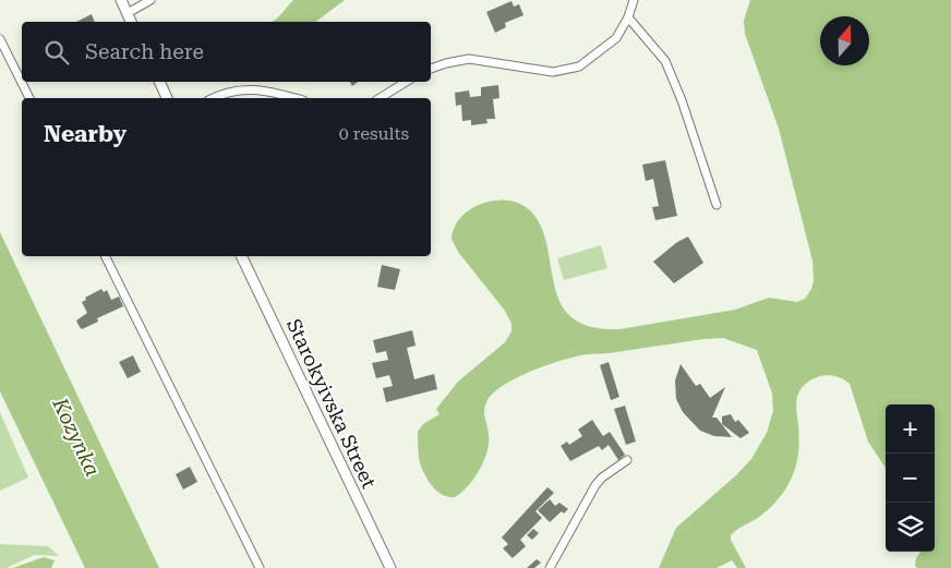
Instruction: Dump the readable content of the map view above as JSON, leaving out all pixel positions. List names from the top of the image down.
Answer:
{
  "streets": {
    "street": ["Starokyivska Street"]
  },
  "water": ["Kozynka"],
  "north": "top",
  "page": {
    "search": "Search here",
    "heading": ["Nearby", "0 results"],
    "map_buttons": ["+", "−"]
  }
}
